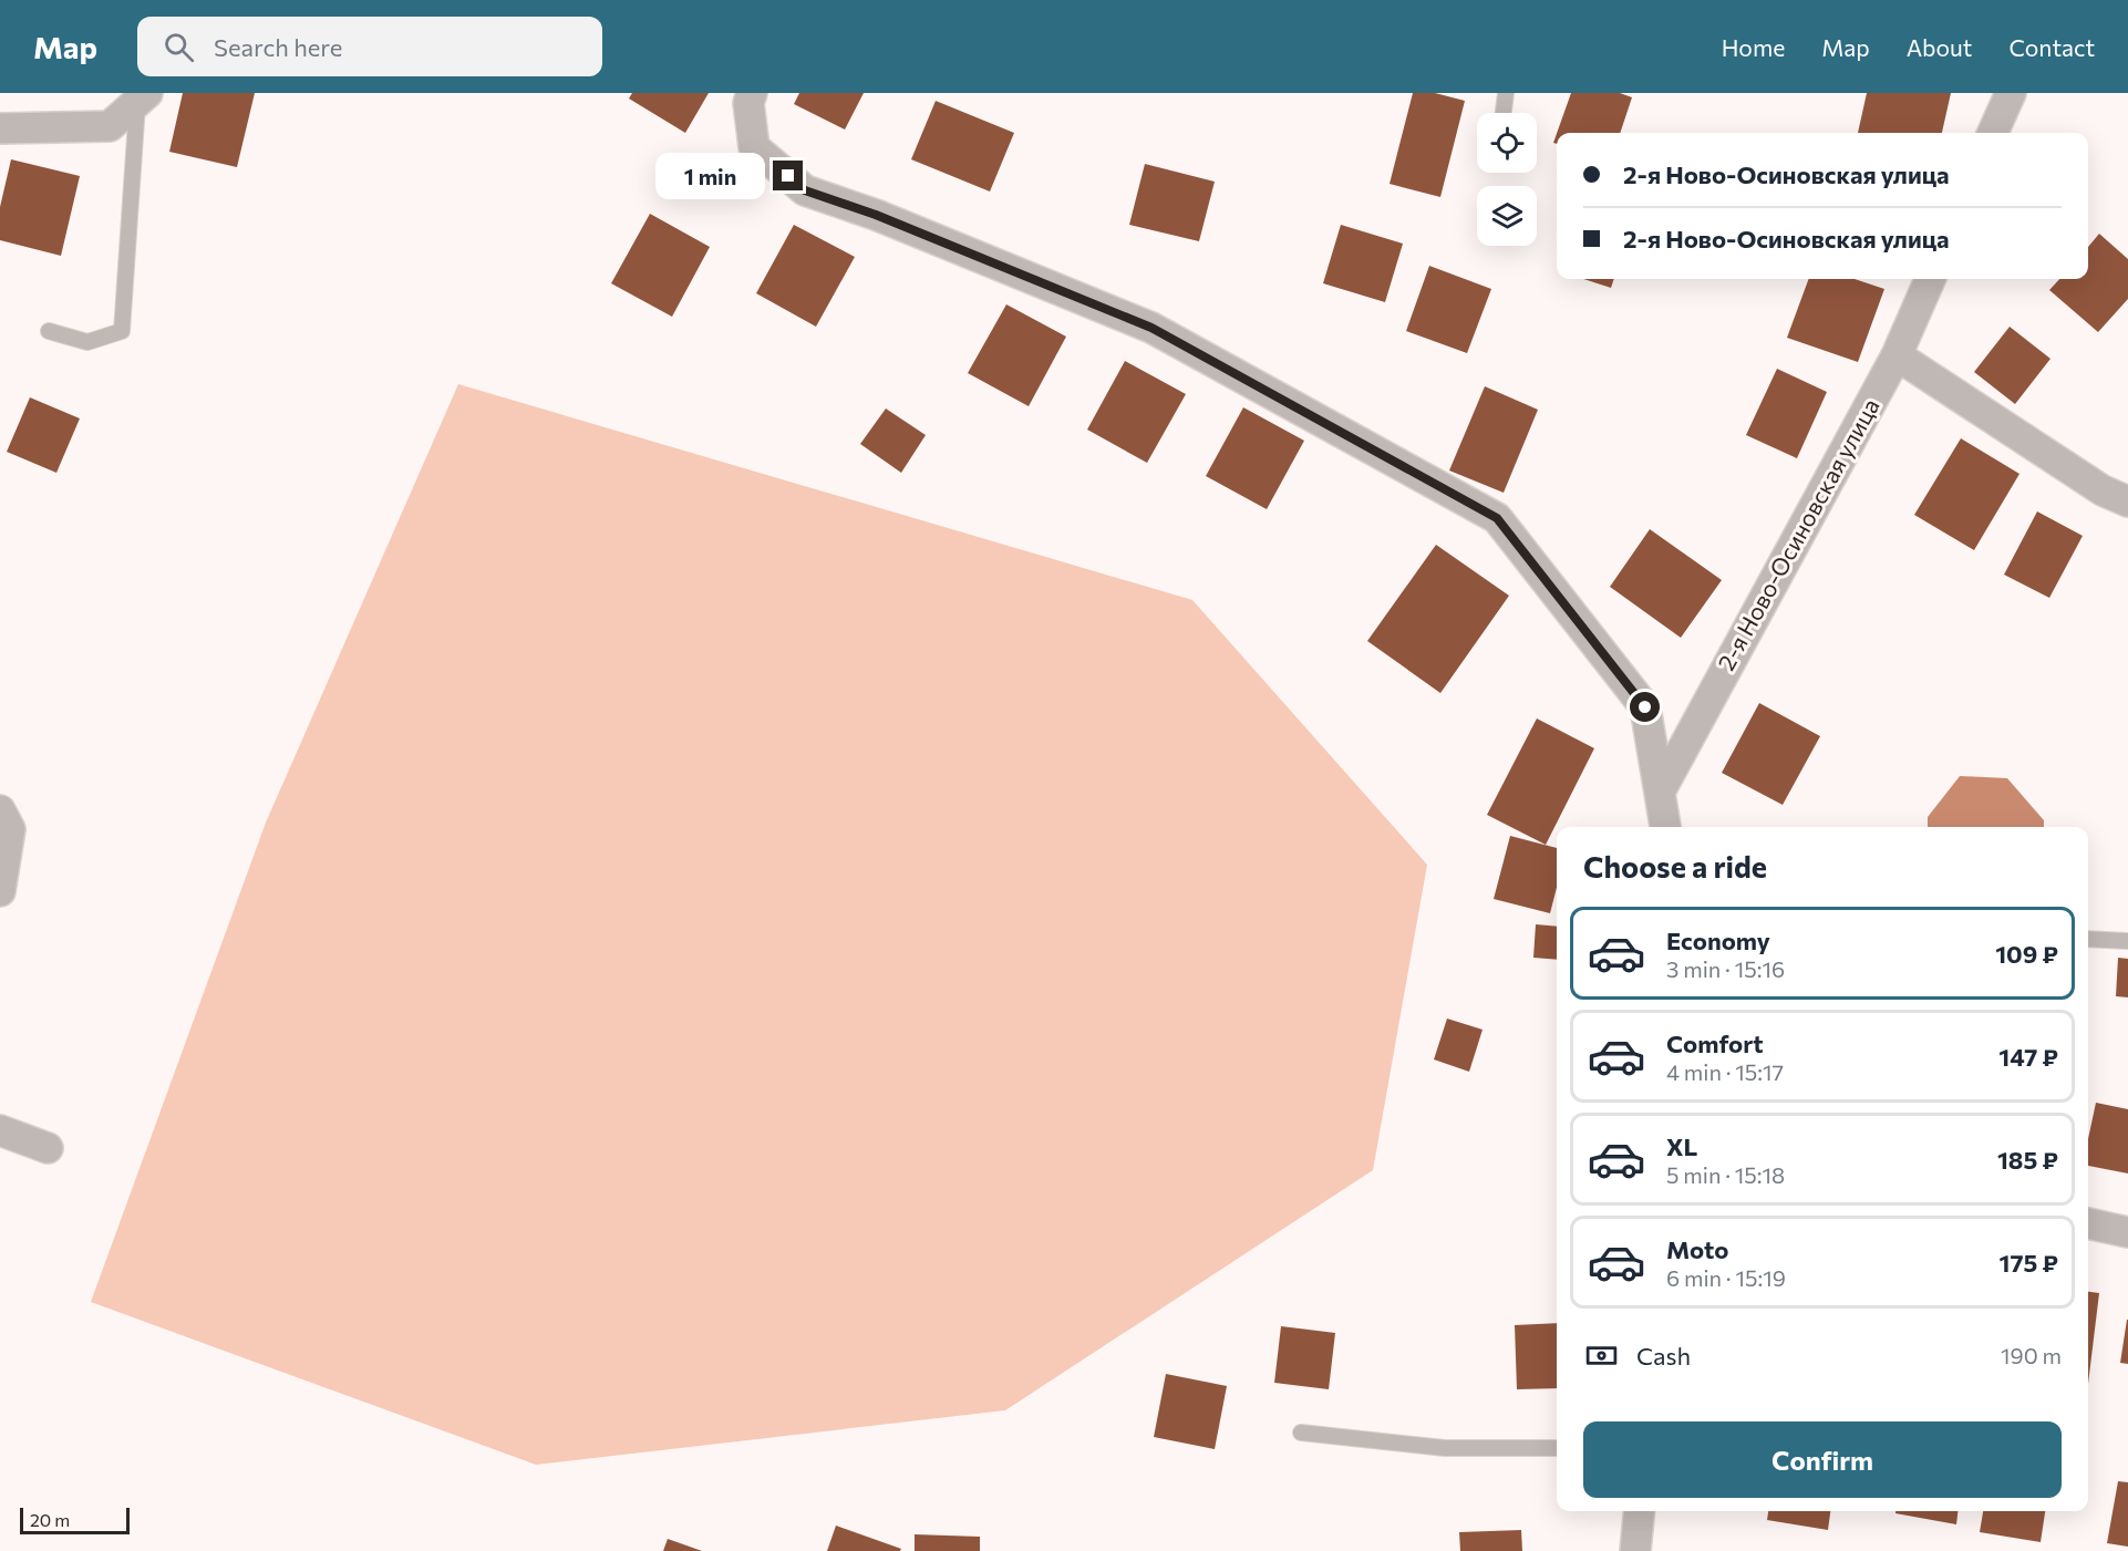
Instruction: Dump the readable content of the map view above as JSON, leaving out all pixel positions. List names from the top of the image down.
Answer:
{
  "streets": {
    "street": ["2-я Ново-Осиновская улица"]
  },
  "scale_bar": "20 m",
  "page": {
    "header": "Map",
    "search": "Search here",
    "nav": [
      "Home",
      "Map",
      "About",
      "Contact"
    ],
    "banner": ["2-я Ново-Осиновская улица", "2-я Ново-Осиновская улица"],
    "bubble": "1 min",
    "heading": "Choose a ride",
    "list": [
      {
        "name": "Economy",
        "note": "3 min · 15:16",
        "value": "109 ₽"
      },
      {
        "name": "Comfort",
        "note": "4 min · 15:17",
        "value": "147 ₽"
      },
      {
        "name": "XL",
        "note": "5 min · 15:18",
        "value": "185 ₽"
      },
      {
        "name": "Moto",
        "note": "6 min · 15:19",
        "value": "175 ₽"
      }
    ],
    "pay": ["Cash", "190 m"],
    "buttons": "Confirm",
    "scale": "20 m"
  }
}
